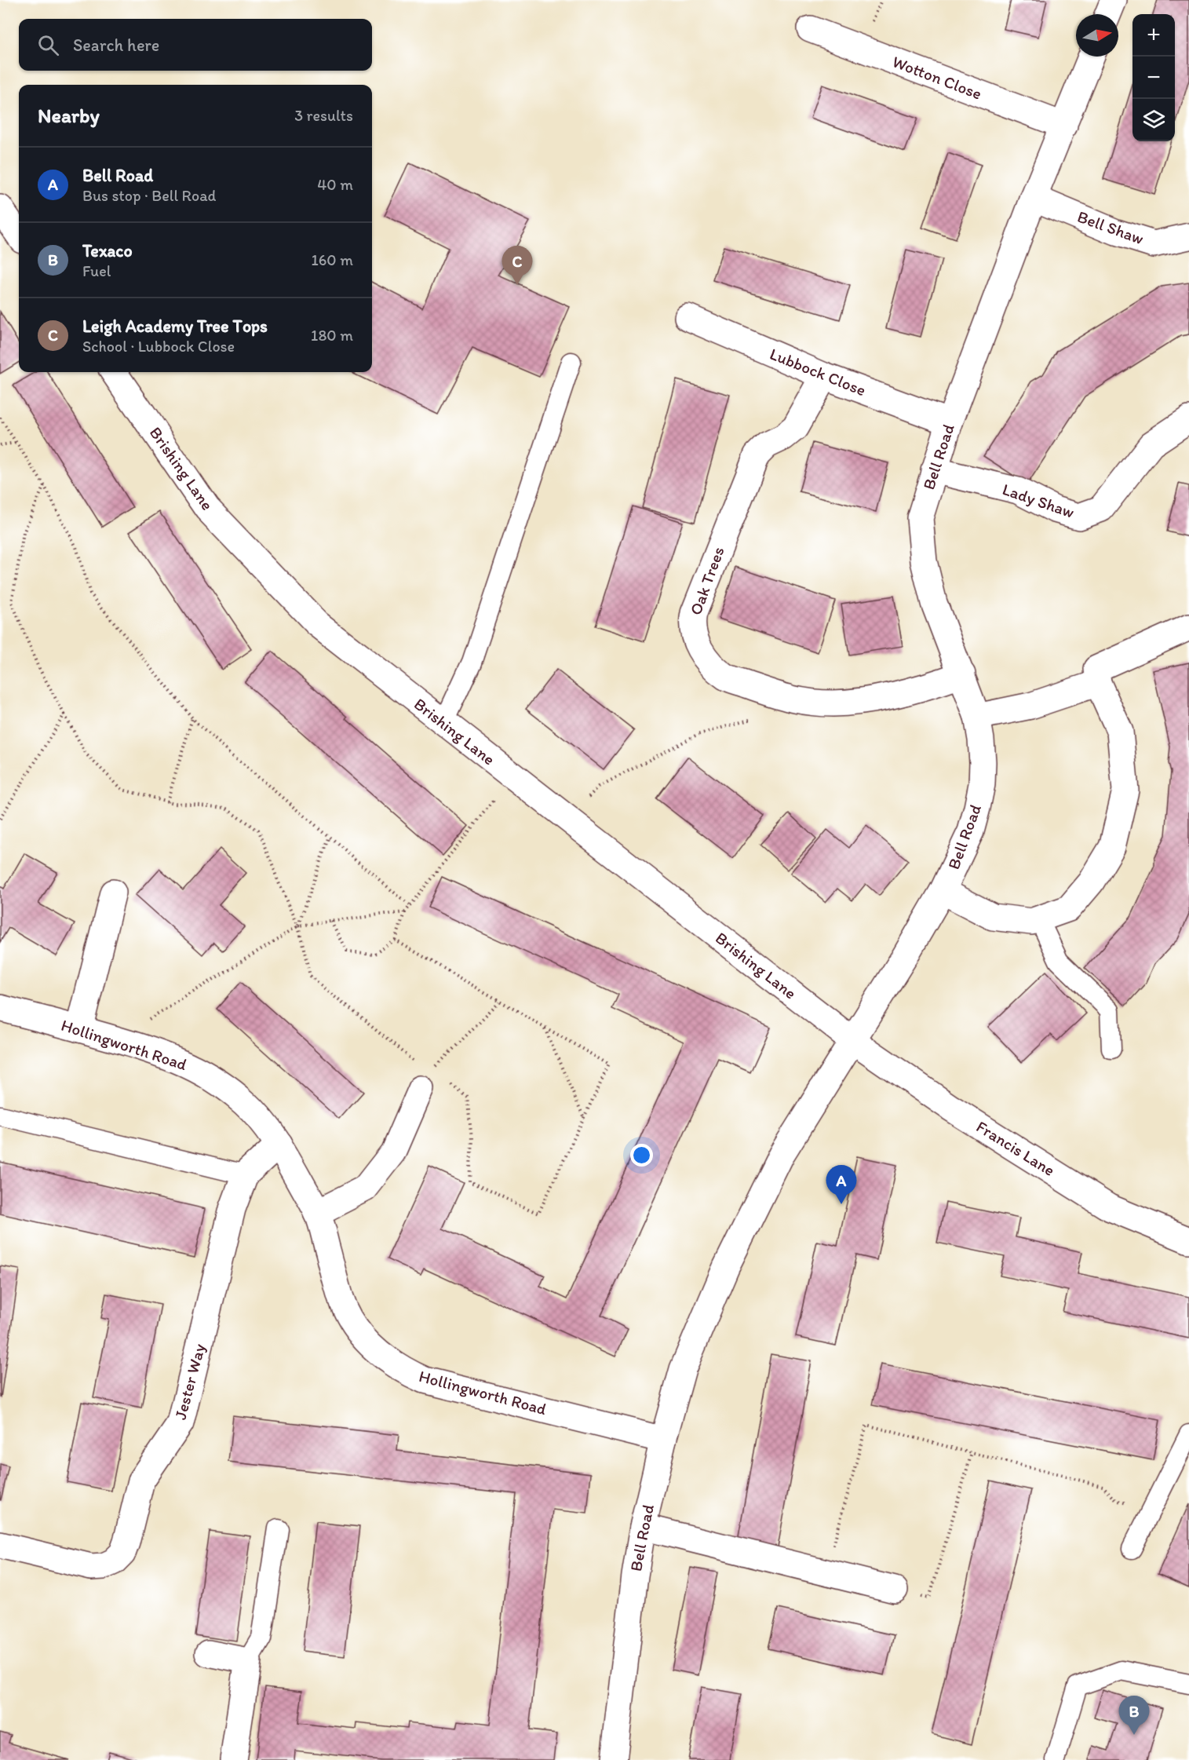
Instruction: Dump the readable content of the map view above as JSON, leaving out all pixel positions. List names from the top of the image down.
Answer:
{
  "streets": {
    "street": [
      "Wotton Close",
      "Bell Shaw",
      "Lubbock Close",
      "Bell Road",
      "Brishing Lane",
      "Lady Shaw",
      "Oak Trees",
      "Hollingworth Road",
      "Francis Lane",
      "Jester Way"
    ]
  },
  "crossings": [
    ["Wotton Close", "Bell Road"],
    ["Bell Shaw", "Bell Road"],
    ["Lubbock Close", "Bell Road"],
    ["Lubbock Close", "Oak Trees"],
    ["Bell Road", "Brishing Lane"],
    ["Bell Road", "Lady Shaw"],
    ["Bell Road", "Oak Trees"],
    ["Bell Road", "Hollingworth Road"],
    ["Bell Road", "Francis Lane"],
    ["Brishing Lane", "Francis Lane"],
    ["Hollingworth Road", "Jester Way"]
  ],
  "north": "right",
  "page": {
    "map_buttons": ["+", "−"],
    "search": "Search here",
    "heading": ["Nearby", "3 results"],
    "list": [
      {
        "mark": "A",
        "name": "Bell Road",
        "note": "Bus stop · Bell Road",
        "value": "40 m"
      },
      {
        "mark": "B",
        "name": "Texaco",
        "note": "Fuel",
        "value": "160 m"
      },
      {
        "mark": "C",
        "name": "Leigh Academy Tree Tops",
        "note": "School · Lubbock Close",
        "value": "180 m"
      }
    ],
    "pins": ["C", "A", "B"]
  }
}
